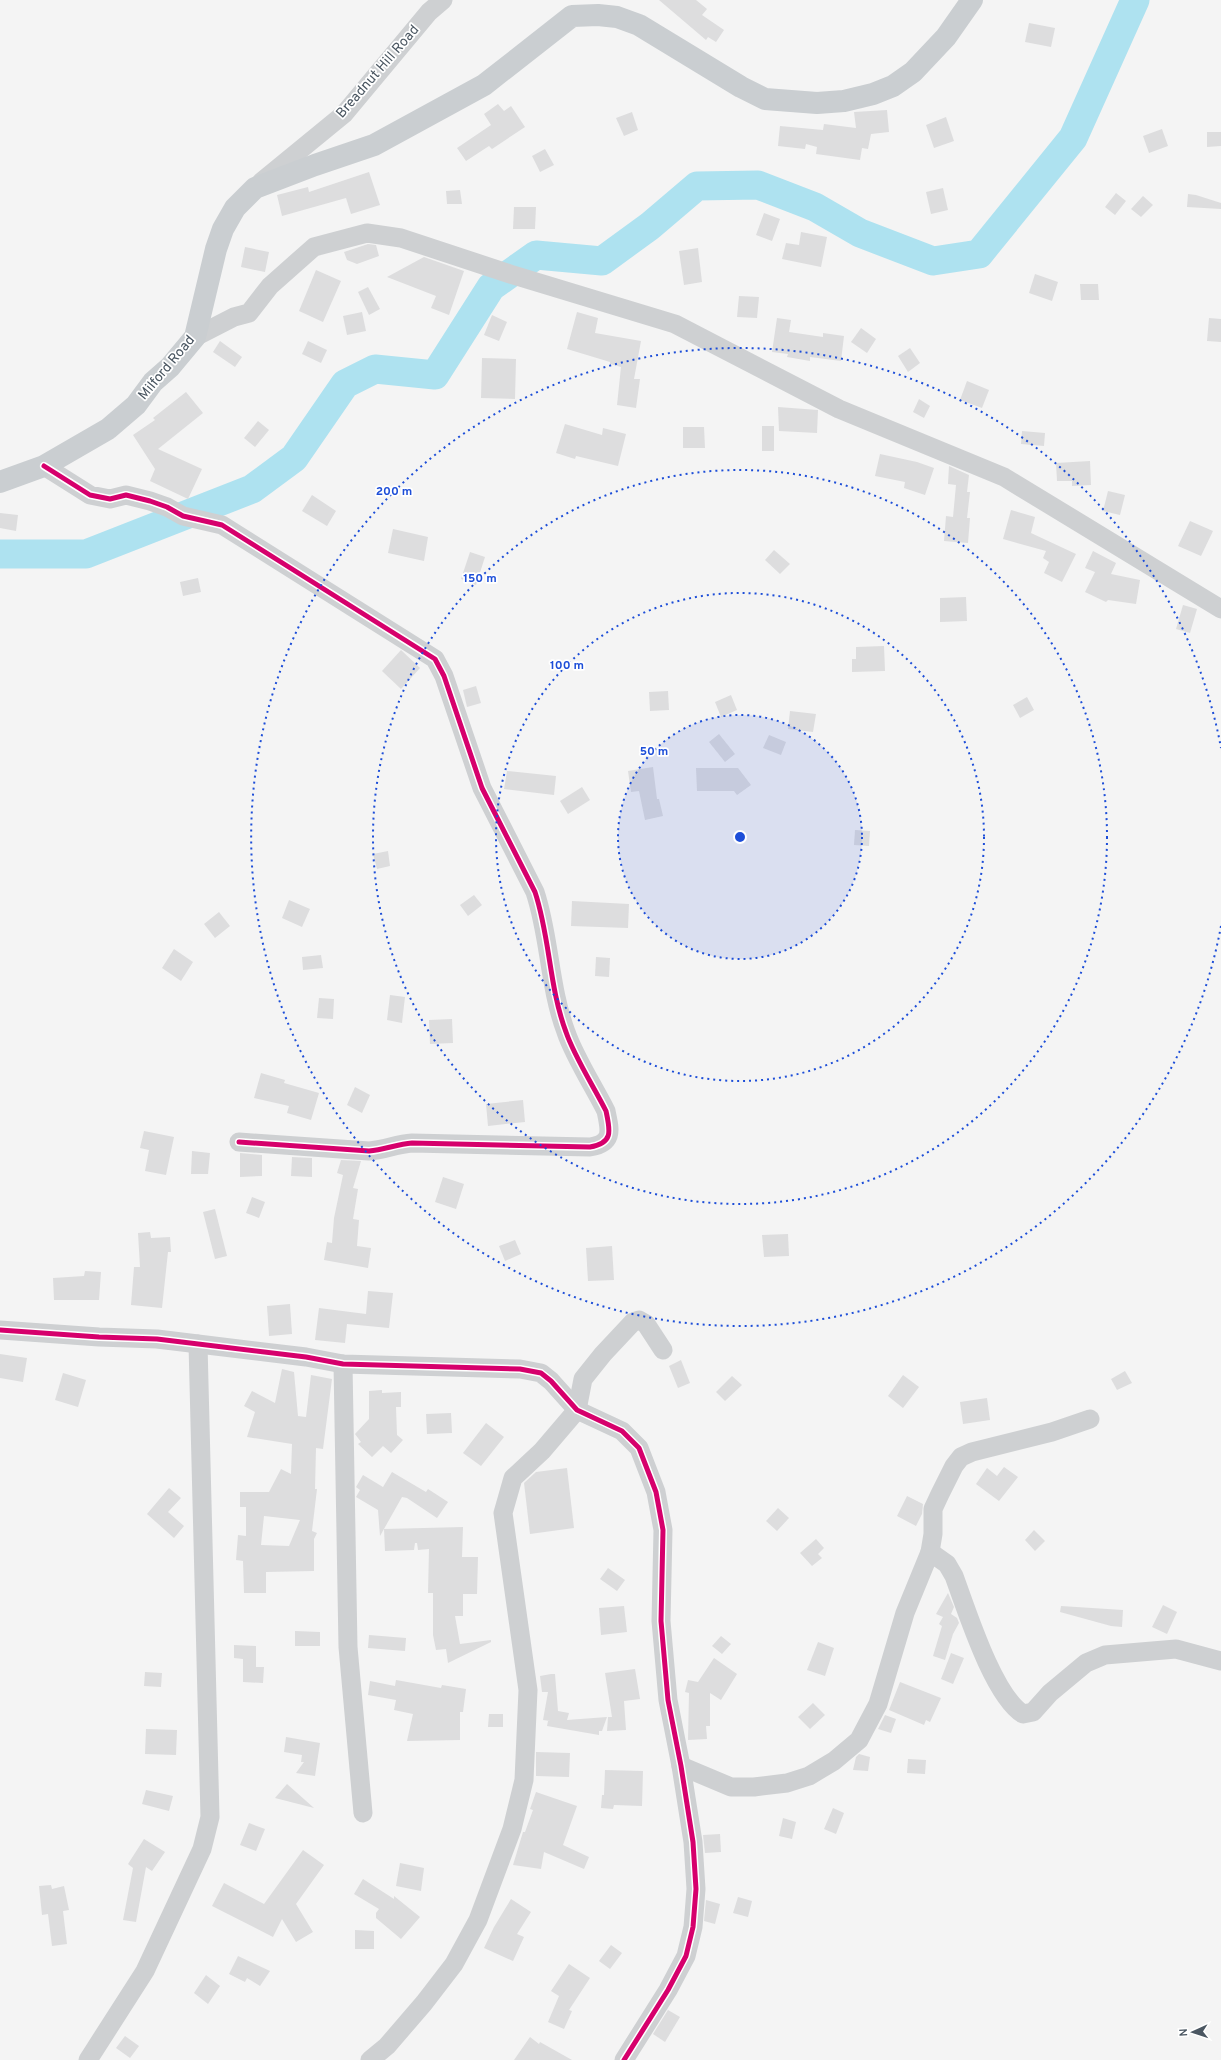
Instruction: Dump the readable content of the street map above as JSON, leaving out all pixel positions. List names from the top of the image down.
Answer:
{
  "streets": {
    "main road": ["Milford Road"],
    "street": ["Breadnut Hill Road"]
  },
  "crossings": [
    ["Breadnut Hill Road", "Milford Road"]
  ],
  "north": "left",
  "rings": [
    "200 m",
    "150 m",
    "100 m",
    "50 m"
  ]
}
